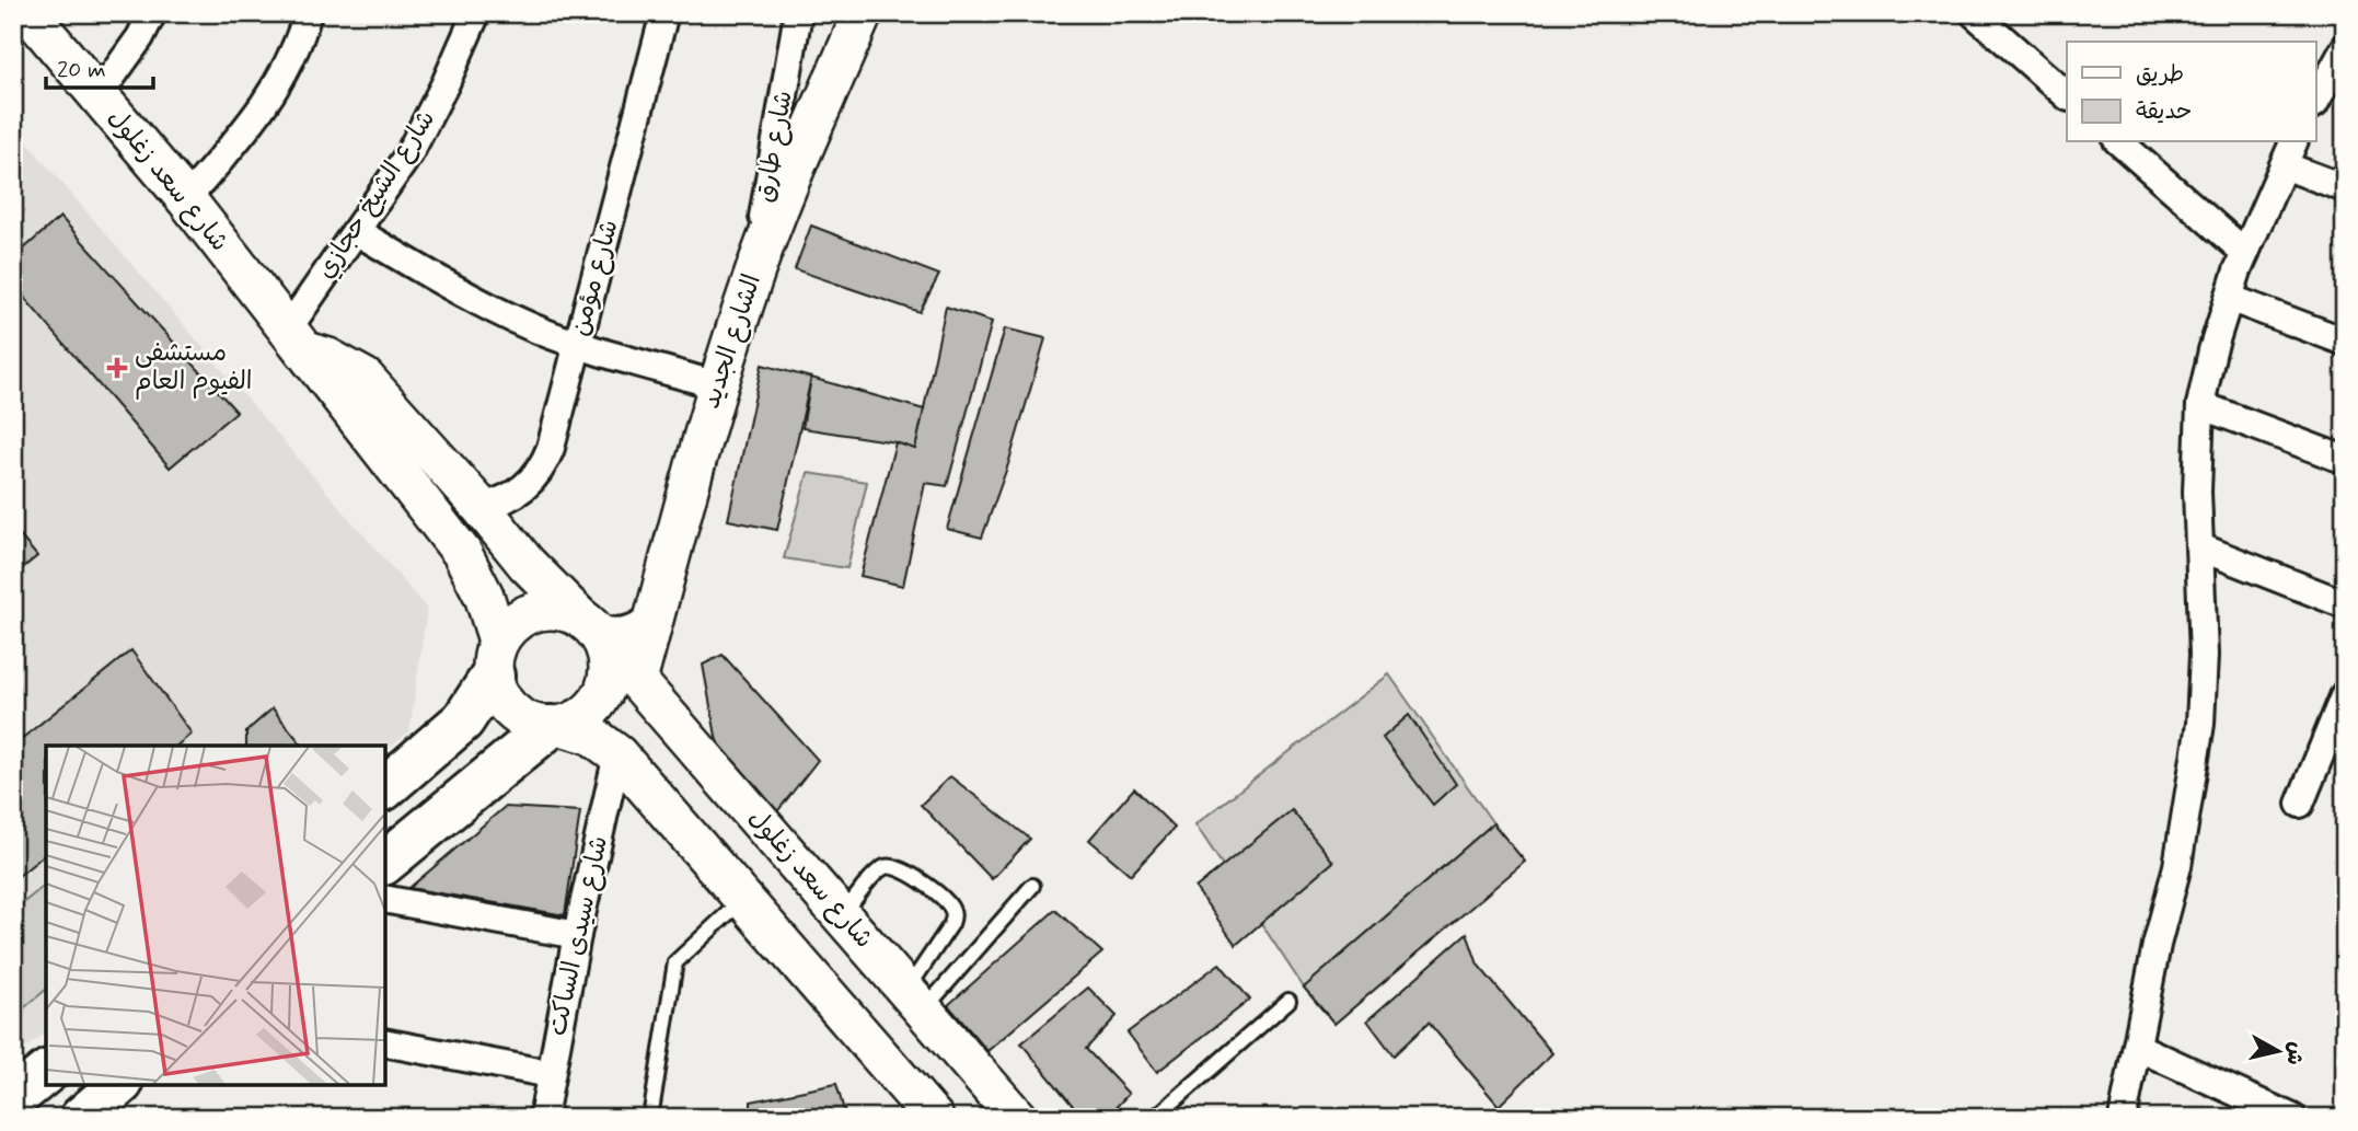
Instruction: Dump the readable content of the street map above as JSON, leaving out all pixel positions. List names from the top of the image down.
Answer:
{
  "streets": {
    "main road": ["شارع سعد زغلول", "الشارع الجديد"],
    "street": [
      "شارع طارق",
      "شارع الشيخ حجازي",
      "شارع مؤمن",
      "شارع سيدى الساكت"
    ]
  },
  "crossings": [
    ["شارع طارق", "الشارع الجديد"],
    ["شارع سعد زغلول", "شارع الشيخ حجازي"],
    ["شارع سعد زغلول", "شارع مؤمن"],
    ["شارع سعد زغلول", "الشارع الجديد"]
  ],
  "places": {
    "health": ["مستشفى الفيوم العام"]
  },
  "legend": ["طريق", "حديقة"],
  "scale_bar": "20 m",
  "north": "right"
}
